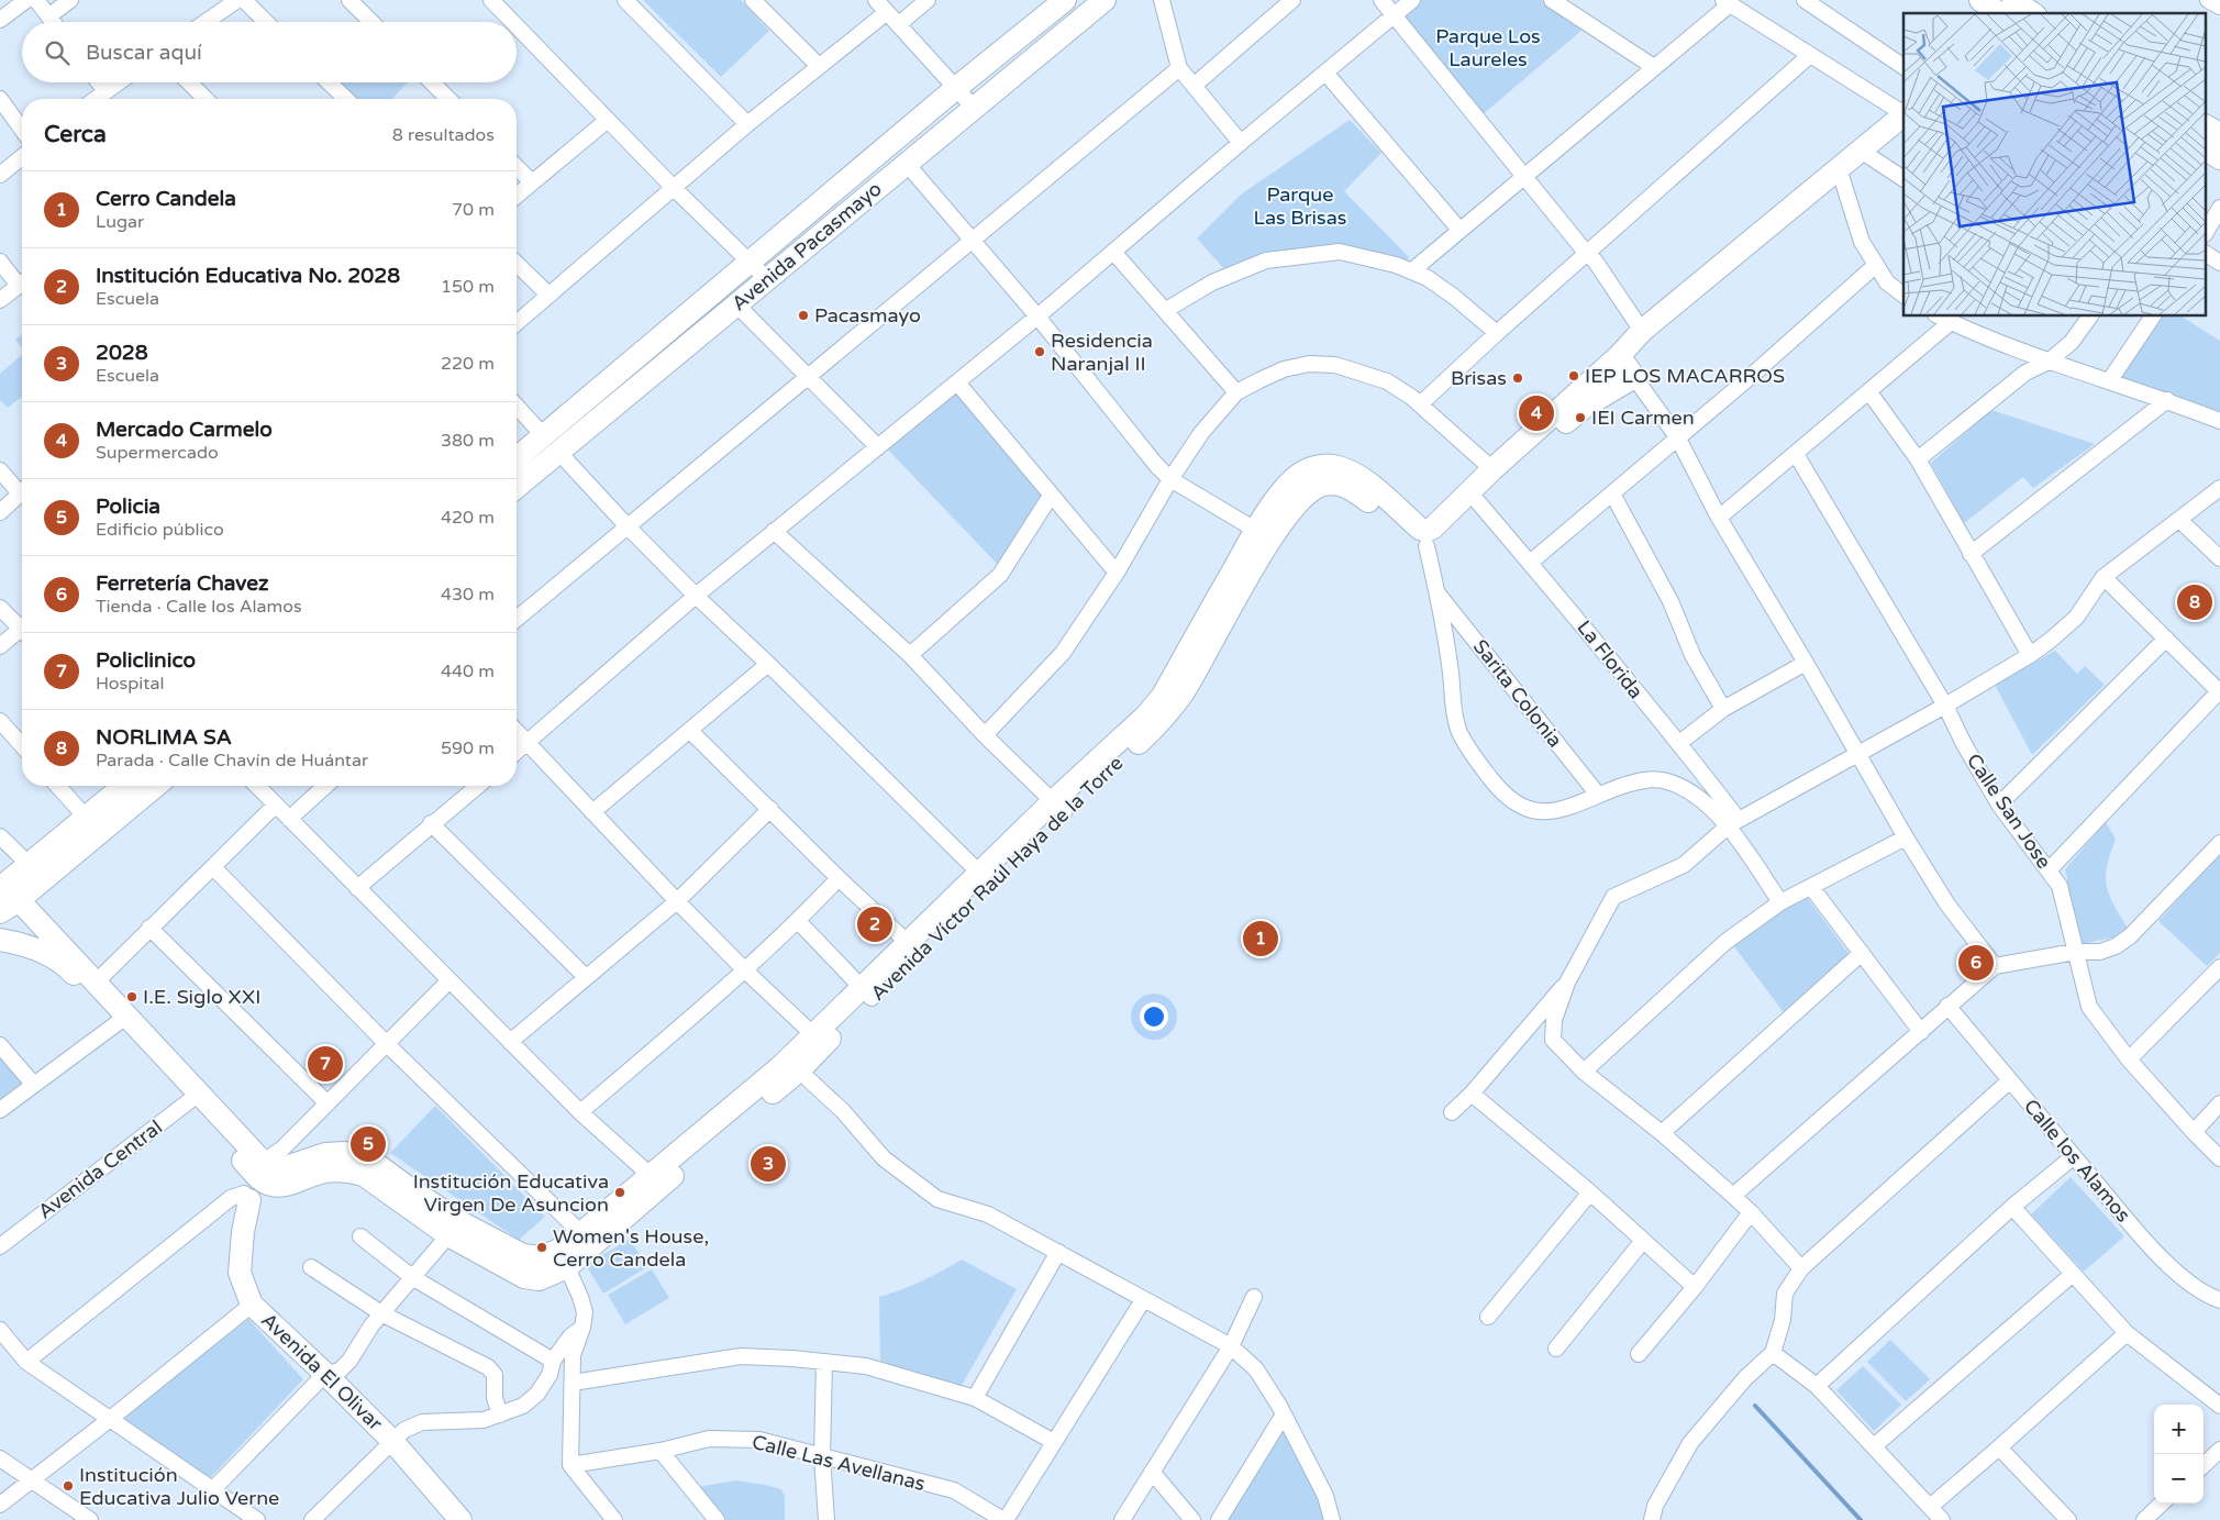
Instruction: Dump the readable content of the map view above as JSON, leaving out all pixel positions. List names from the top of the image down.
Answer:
{
  "streets": {
    "street": [
      "Avenida Pacasmayo",
      "La Florida",
      "Sarita Colonia",
      "Calle San Jose",
      "Avenida Víctor Raúl Haya de la Torre",
      "Calle los Alamos",
      "Avenida Central",
      "Avenida El Olivar",
      "Calle Las Avellanas"
    ]
  },
  "parks": ["Parque Los Laureles", "Parque Las Brisas"],
  "places": [
    "Pacasmayo",
    "Residencia Naranjal II",
    "IEP LOS MACARROS",
    "Brisas",
    "IEI Carmen",
    "I.E. Siglo XXI",
    "Institución Educativa Virgen De Asuncion",
    "Women's House, Cerro Candela",
    "Institución Educativa Julio Verne"
  ],
  "page": {
    "search": "Buscar aquí",
    "heading": ["Cerca", "8 resultados"],
    "list": [
      {
        "mark": "1",
        "name": "Cerro Candela",
        "note": "Lugar",
        "value": "70 m"
      },
      {
        "mark": "2",
        "name": "Institución Educativa No. 2028",
        "note": "Escuela",
        "value": "150 m"
      },
      {
        "mark": "3",
        "name": "2028",
        "note": "Escuela",
        "value": "220 m"
      },
      {
        "mark": "4",
        "name": "Mercado Carmelo",
        "note": "Supermercado",
        "value": "380 m"
      },
      {
        "mark": "5",
        "name": "Policia",
        "note": "Edificio público",
        "value": "420 m"
      },
      {
        "mark": "6",
        "name": "Ferretería Chavez",
        "note": "Tienda · Calle los Alamos",
        "value": "430 m"
      },
      {
        "mark": "7",
        "name": "Policlinico",
        "note": "Hospital",
        "value": "440 m"
      },
      {
        "mark": "8",
        "name": "NORLIMA SA",
        "note": "Parada · Calle Chavín de Huántar",
        "value": "590 m"
      }
    ],
    "pins": [
      "4",
      "8",
      "2",
      "1",
      "6",
      "7",
      "5",
      "3"
    ],
    "map_buttons": ["+", "−"]
  }
}
